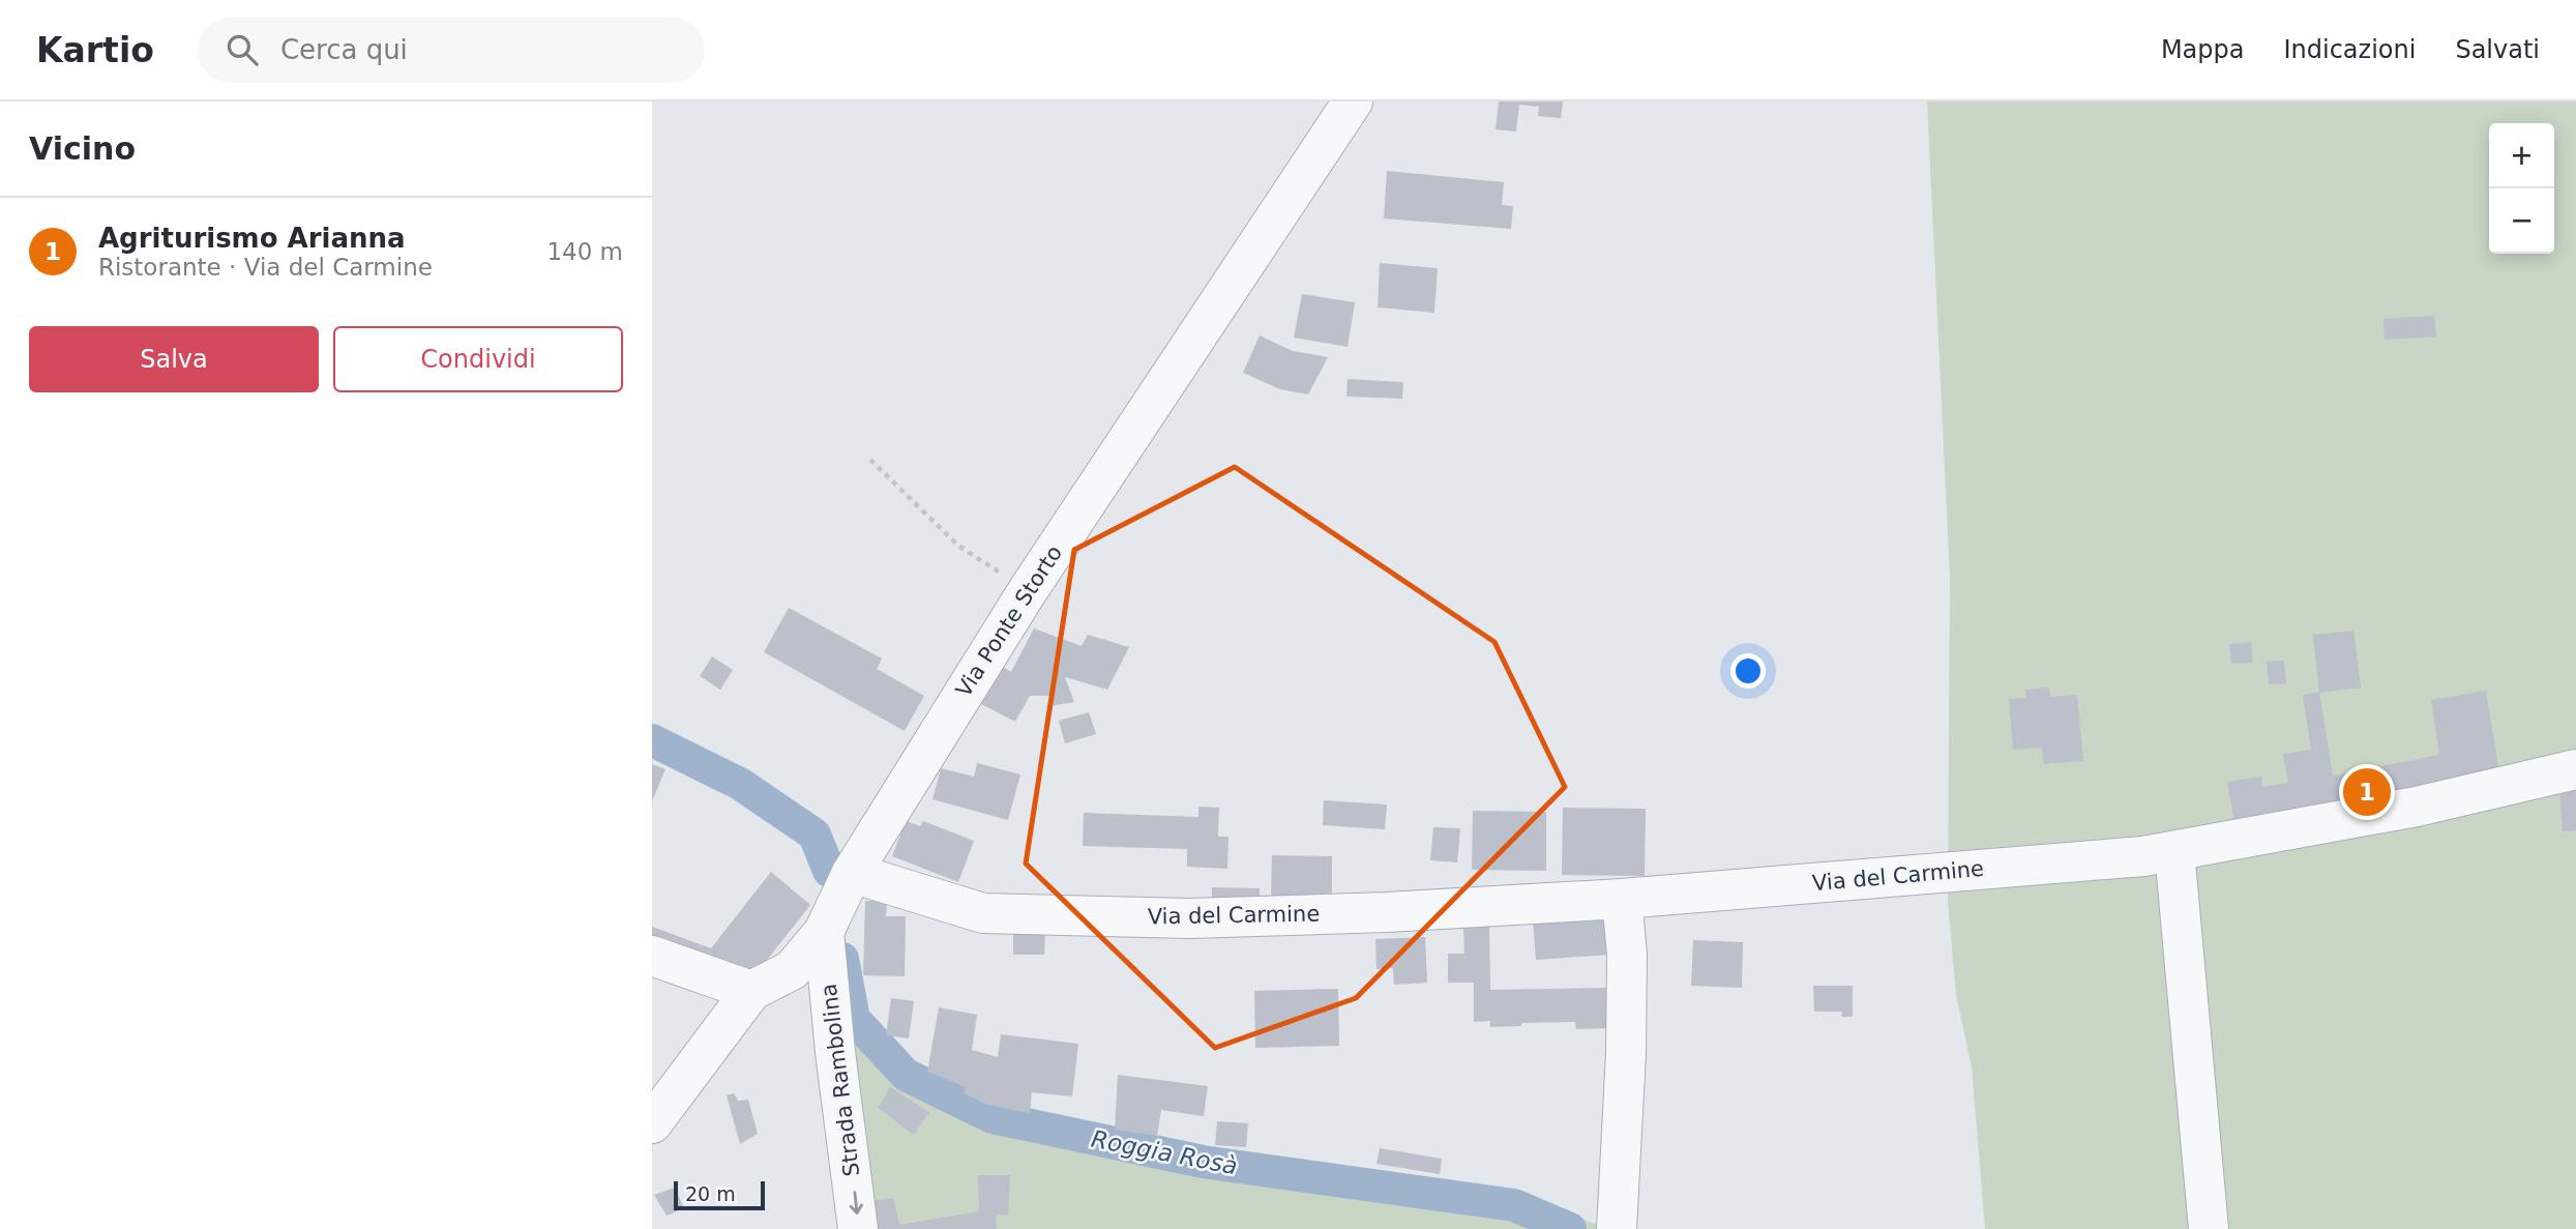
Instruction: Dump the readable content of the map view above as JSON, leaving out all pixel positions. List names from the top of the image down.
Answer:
{
  "streets": {
    "street": ["Via Ponte Storto", "Via del Carmine", "Strada Rambolina"]
  },
  "crossings": [
    ["Via Ponte Storto", "Via del Carmine"],
    ["Via Ponte Storto", "Strada Rambolina"]
  ],
  "one_way": ["Strada Rambolina"],
  "water": ["Roggia Rosà"],
  "scale_bar": "20 m",
  "page": {
    "header": "Kartio",
    "search": "Cerca qui",
    "nav": ["Mappa", "Indicazioni", "Salvati"],
    "heading": "Vicino",
    "map_buttons": ["+", "−"],
    "list": [
      {
        "mark": "1",
        "name": "Agriturismo Arianna",
        "note": "Ristorante · Via del Carmine",
        "value": "140 m"
      }
    ],
    "buttons": ["Salva", "Condividi"],
    "pins": "1",
    "scale": "20 m"
  }
}
